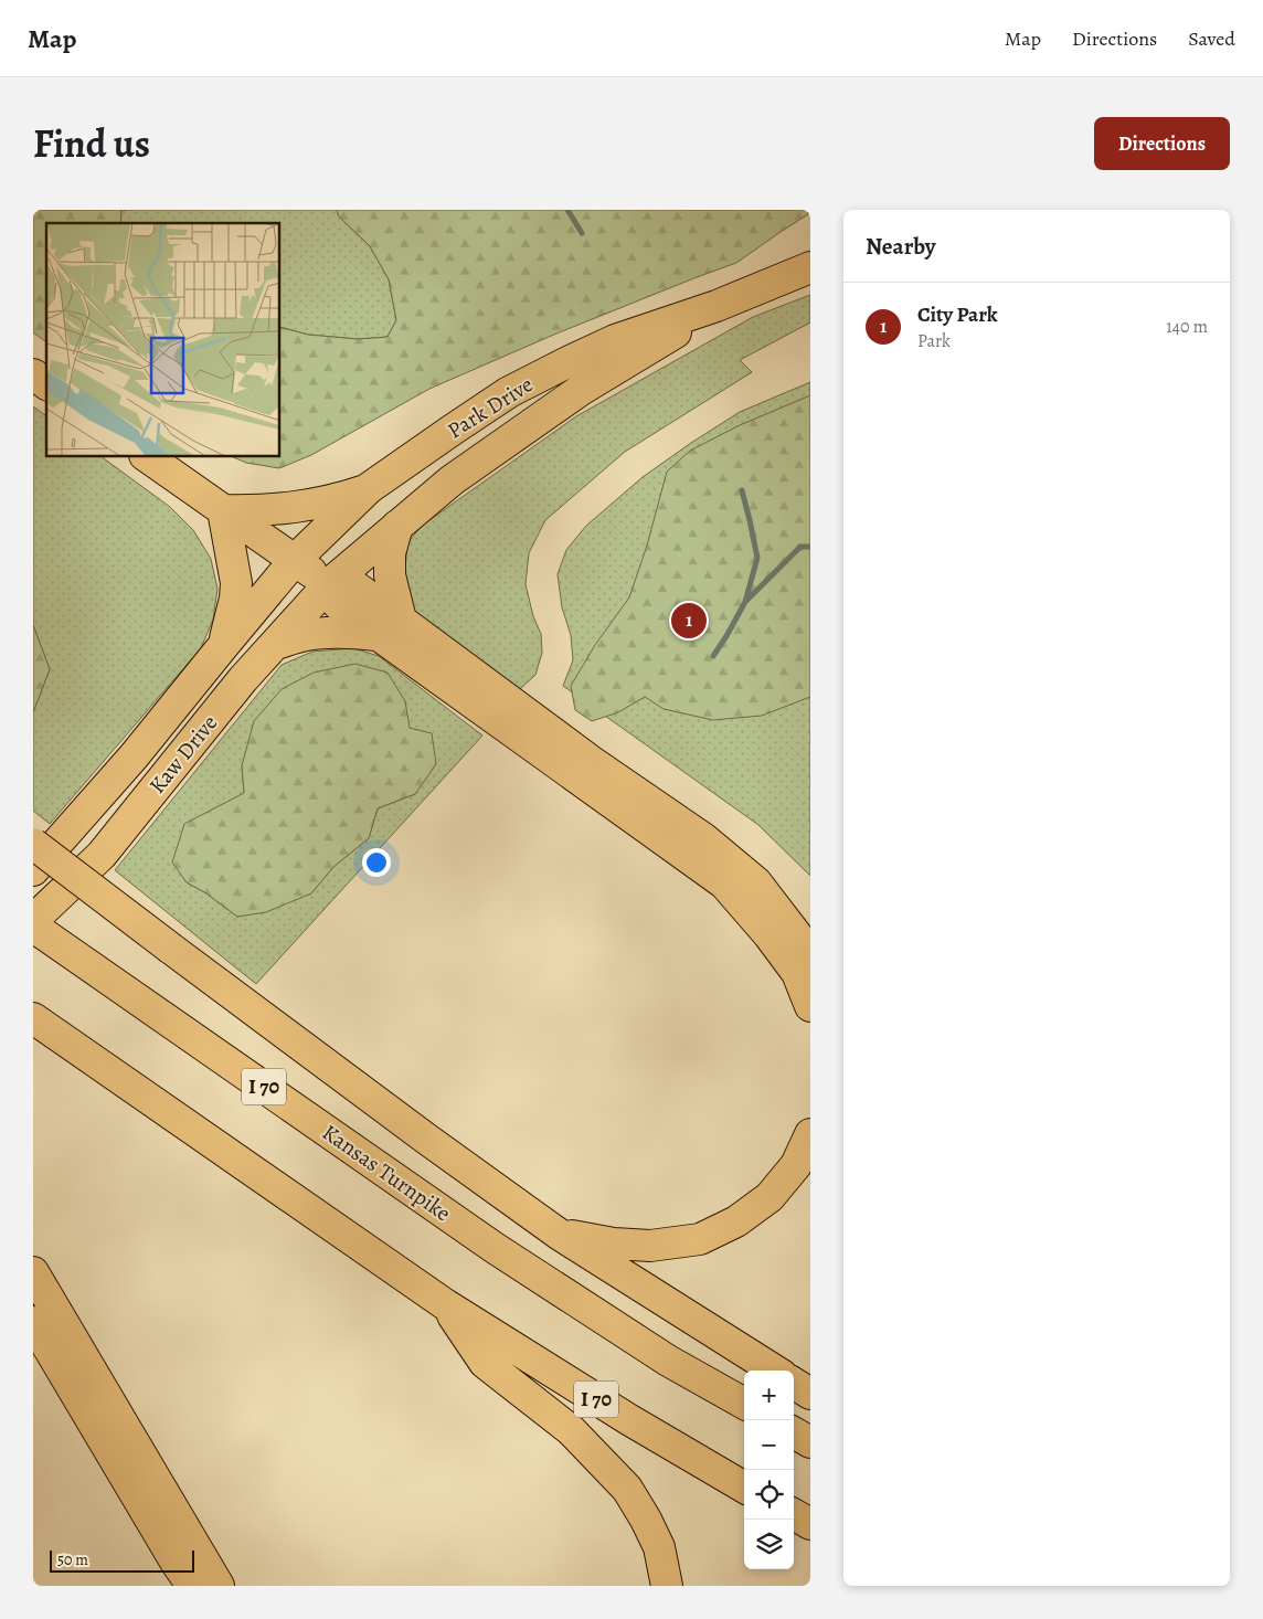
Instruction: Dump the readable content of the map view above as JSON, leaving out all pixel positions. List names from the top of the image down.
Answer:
{
  "streets": {
    "main road": [
      "Park Drive",
      "Kaw Drive",
      "I 70",
      "Kansas Turnpike"
    ]
  },
  "crossings": [
    ["Park Drive", "Kaw Drive"]
  ],
  "scale_bar": "50 m",
  "page": {
    "header": "Map",
    "nav": ["Map", "Directions", "Saved"],
    "title": "Find us",
    "buttons": "Directions",
    "heading": "Nearby",
    "list": [
      {
        "mark": "1",
        "name": "City Park",
        "note": "Park",
        "value": "140 m"
      }
    ],
    "pins": "1",
    "map_buttons": ["+", "−"],
    "scale": "50 m"
  }
}
